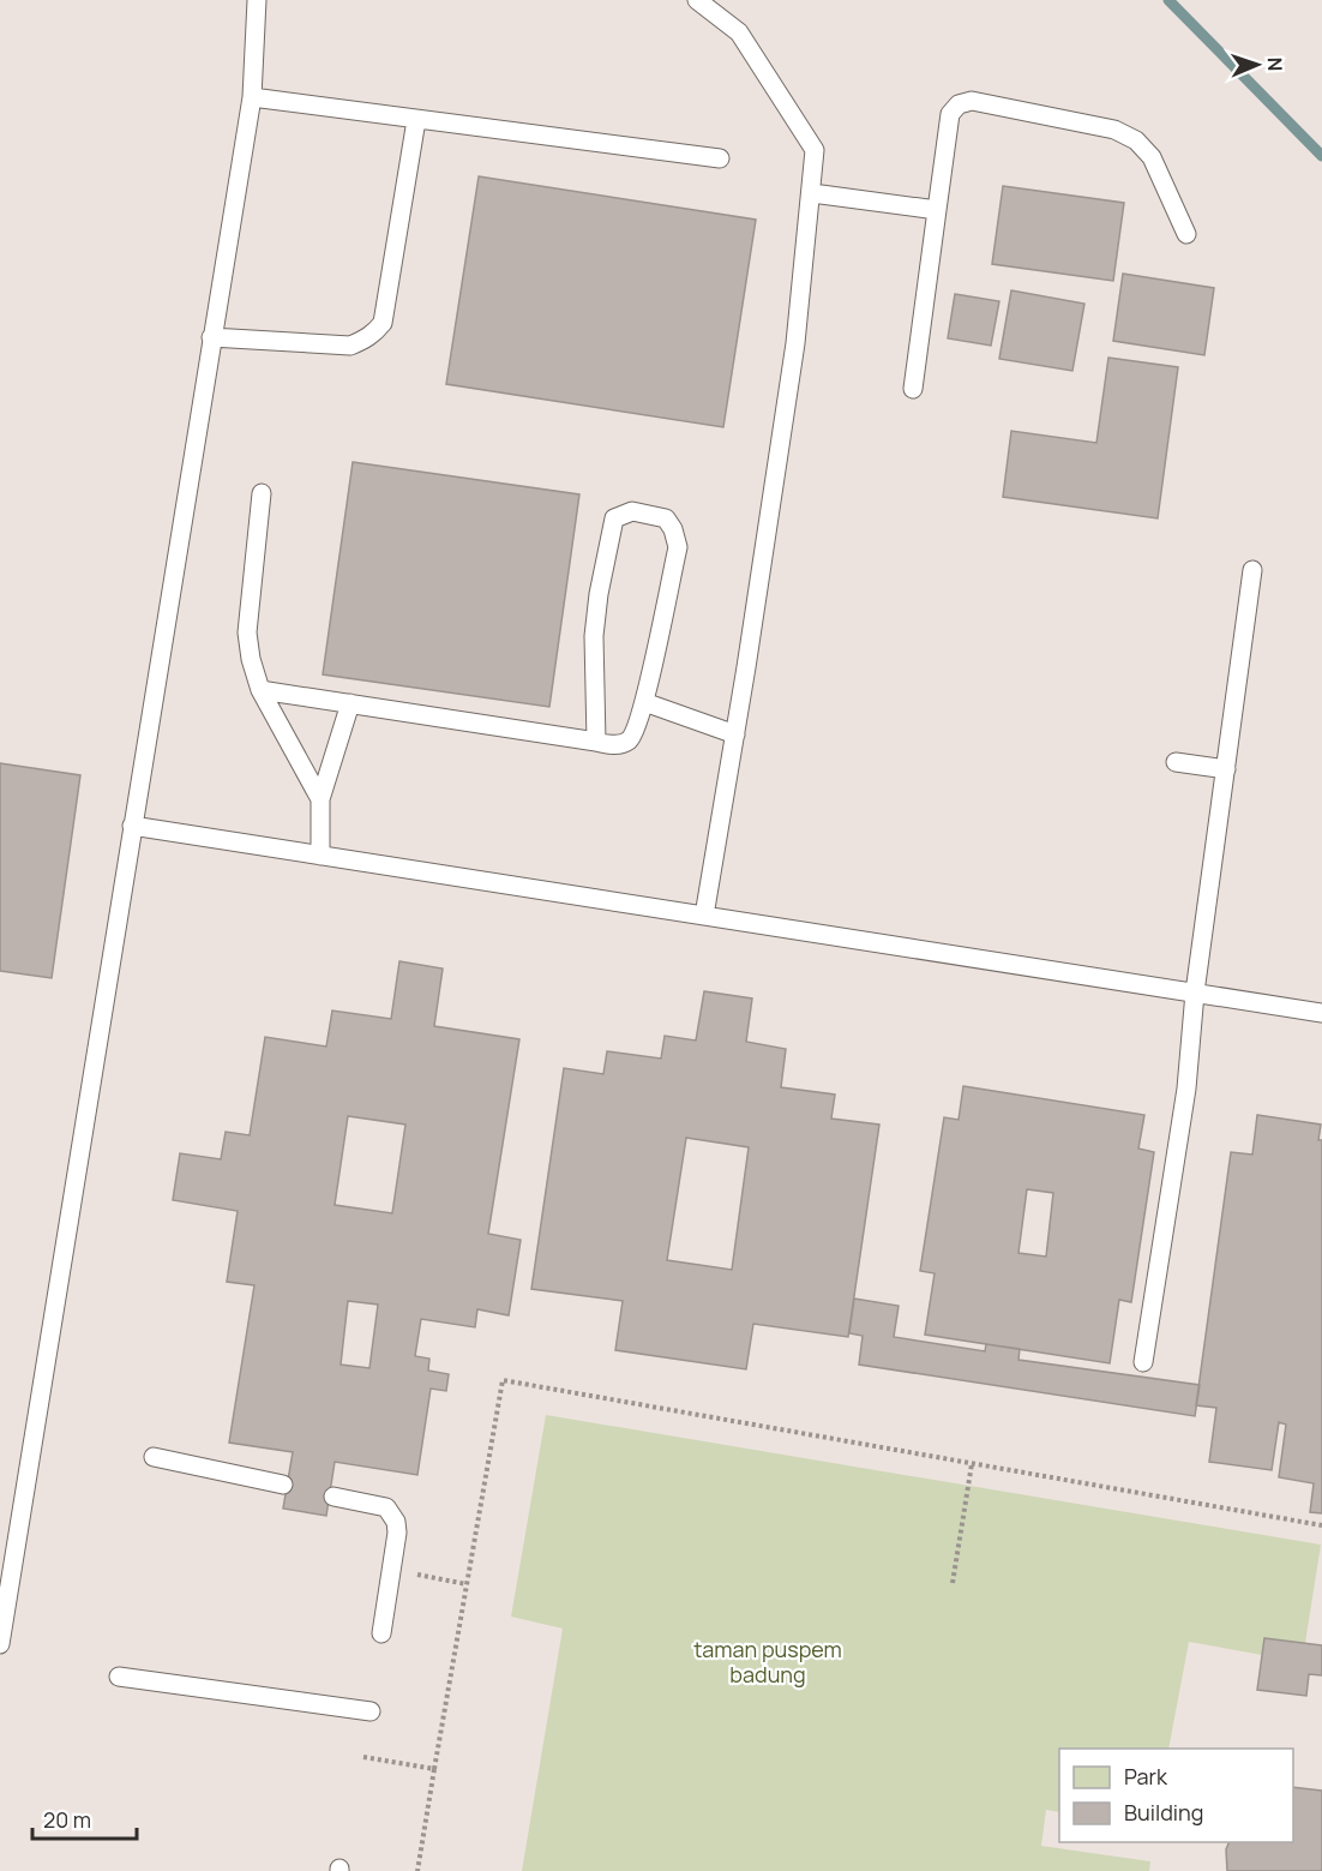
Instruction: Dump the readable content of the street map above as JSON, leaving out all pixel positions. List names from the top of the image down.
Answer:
{
  "parks": ["taman puspem badung"],
  "legend": ["Park", "Building"],
  "scale_bar": "20 m",
  "north": "right"
}
